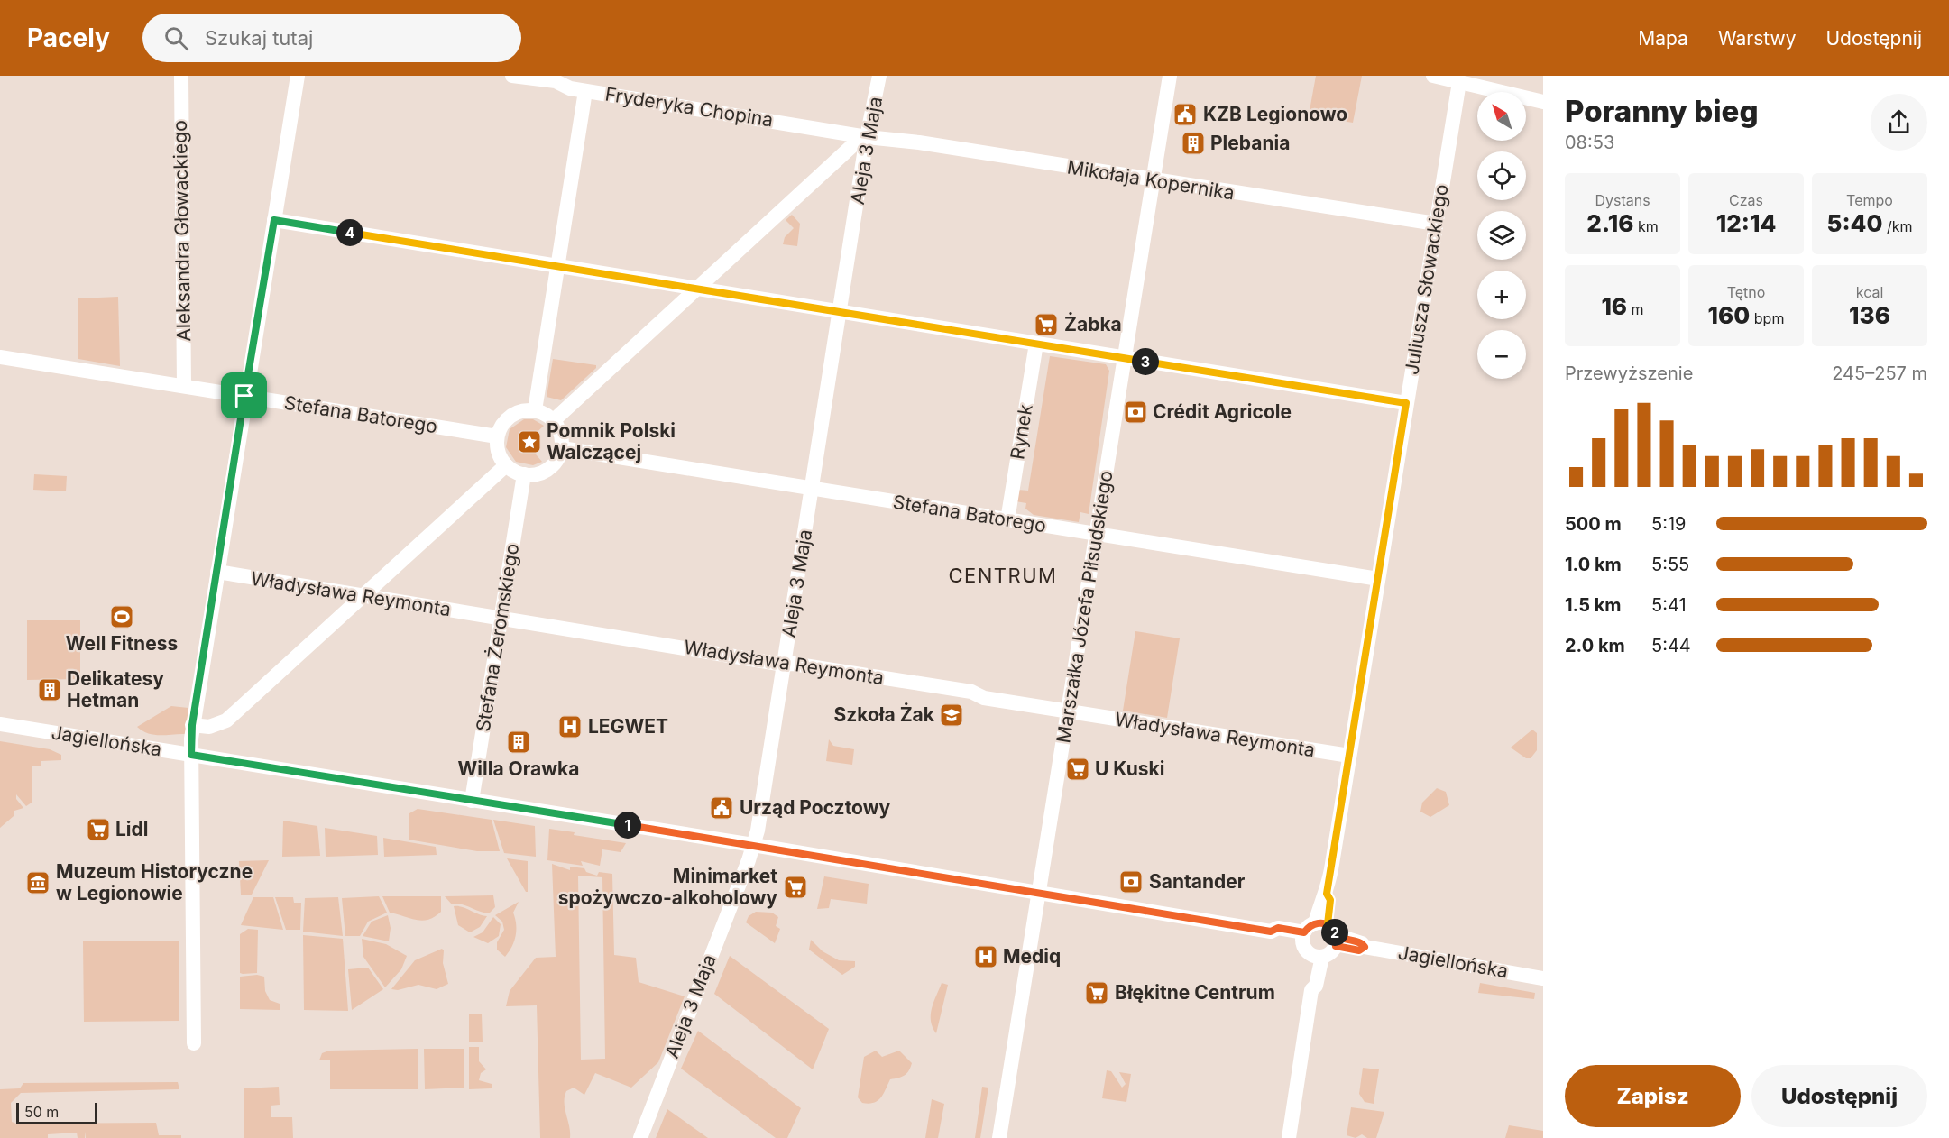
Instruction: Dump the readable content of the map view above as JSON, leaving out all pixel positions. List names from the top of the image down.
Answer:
{
  "streets": {
    "street": [
      "Fryderyka Chopina",
      "Aleja 3 Maja",
      "Mikołaja Kopernika",
      "Aleksandra Głowackiego",
      "Juliusza Słowackiego",
      "Stefana Batorego",
      "Rynek",
      "Władysława Reymonta",
      "Marszałka Józefa Piłsudskiego",
      "Stefana Żeromskiego",
      "Jagiellońska"
    ]
  },
  "crossings": [
    ["Fryderyka Chopina", "Aleja 3 Maja"],
    ["Fryderyka Chopina", "Mikołaja Kopernika"],
    ["Aleja 3 Maja", "Mikołaja Kopernika"],
    ["Aleja 3 Maja", "Stefana Batorego"],
    ["Aleja 3 Maja", "Władysława Reymonta"],
    ["Aleja 3 Maja", "Jagiellońska"],
    ["Mikołaja Kopernika", "Juliusza Słowackiego"],
    ["Mikołaja Kopernika", "Marszałka Józefa Piłsudskiego"],
    ["Aleksandra Głowackiego", "Stefana Batorego"],
    ["Juliusza Słowackiego", "Stefana Batorego"],
    ["Juliusza Słowackiego", "Władysława Reymonta"],
    ["Juliusza Słowackiego", "Jagiellońska"],
    ["Stefana Batorego", "Rynek"],
    ["Stefana Batorego", "Marszałka Józefa Piłsudskiego"],
    ["Stefana Batorego", "Stefana Żeromskiego"],
    ["Władysława Reymonta", "Marszałka Józefa Piłsudskiego"],
    ["Władysława Reymonta", "Stefana Żeromskiego"],
    ["Marszałka Józefa Piłsudskiego", "Jagiellońska"],
    ["Stefana Żeromskiego", "Jagiellońska"]
  ],
  "districts": ["CENTRUM"],
  "places": {
    "public building": ["KZB Legionowo", "Urząd Pocztowy"],
    "building": ["Plebania", "Delikatesy Hetman", "Willa Orawka"],
    "supermarket": [
      "Żabka",
      "U Kuski",
      "Lidl",
      "Minimarket spożywczo-alkoholowy",
      "Błękitne Centrum"
    ],
    "bank": ["Crédit Agricole", "Santander"],
    "place": ["Pomnik Polski Walczącej"],
    "sports": ["Well Fitness"],
    "school or university": ["Szkoła Żak"],
    "hospital": ["LEGWET", "Mediq"],
    "museum": ["Muzeum Historyczne w Legionowie"]
  },
  "scale_bar": "50 m",
  "north": "top left",
  "page": {
    "header": "Pacely",
    "search": "Szukaj tutaj",
    "nav": ["Mapa", "Warstwy", "Udostępnij"],
    "heading": ["Poranny bieg", "08:53"],
    "map_buttons": ["+", "−"],
    "stats": [
      ["Dystans", "2.16 km"],
      ["Czas", "12:14"],
      ["Tempo", "5:40 /km"],
      ["16 m"],
      ["Tętno", "160 bpm"],
      ["kcal", "136"]
    ],
    "pins": [
      "4",
      "3",
      "1",
      "2"
    ],
    "chart": ["Przewyższenie", "245–257 m"],
    "list": [
      {
        "name": "500 m",
        "note": "5:19"
      },
      {
        "name": "1.0 km",
        "note": "5:55"
      },
      {
        "name": "1.5 km",
        "note": "5:41"
      },
      {
        "name": "2.0 km",
        "note": "5:44"
      }
    ],
    "buttons": ["Zapisz", "Udostępnij"],
    "scale": "50 m"
  }
}
